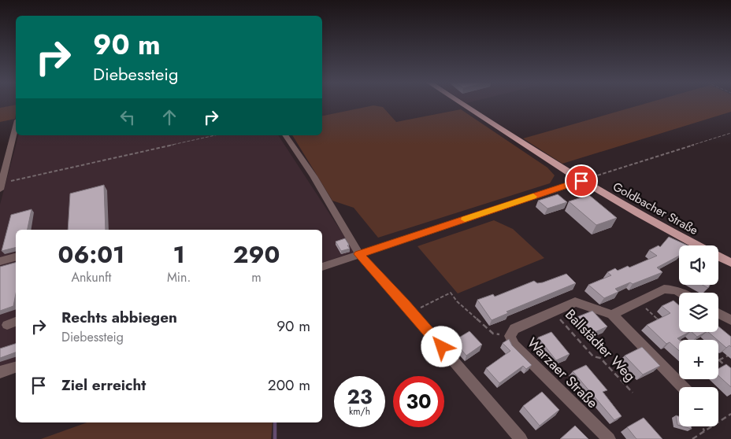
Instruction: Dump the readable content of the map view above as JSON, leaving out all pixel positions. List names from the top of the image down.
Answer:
{
  "streets": {
    "main road": ["Goldbacher Straße"],
    "street": ["Warzaer Straße"],
    "path": ["Ballstädter Weg"]
  },
  "crossings": [
    ["Ballstädter Weg", "Warzaer Straße"]
  ],
  "page": {
    "turn": ["90 m", "Diebessteig"],
    "eta": [
      "06:01",
      "Ankunft",
      "1",
      "Min.",
      "290",
      "m"
    ],
    "map_buttons": ["+", "−"],
    "list": [
      {
        "name": "Rechts abbiegen",
        "note": "Diebessteig",
        "value": "90 m"
      },
      {
        "name": "Ziel erreicht",
        "value": "200 m"
      }
    ],
    "speed": "23 km/h",
    "limit": "30"
  }
}
